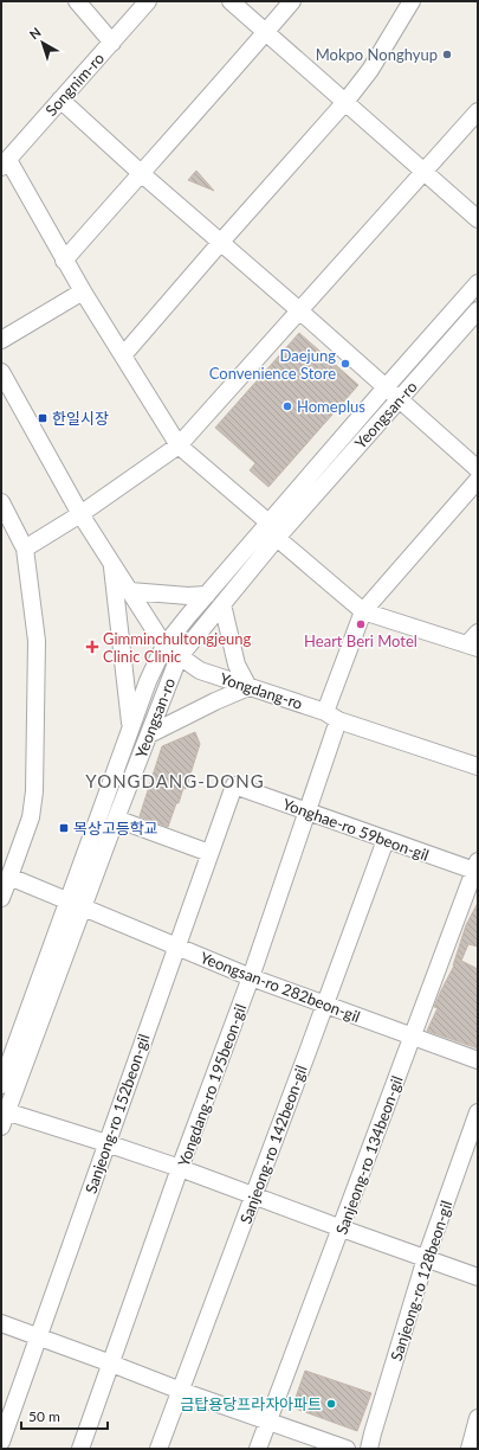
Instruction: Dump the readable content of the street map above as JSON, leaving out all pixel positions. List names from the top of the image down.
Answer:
{
  "streets": {
    "street": [
      "Songnim-ro",
      "Yeongsan-ro",
      "Yongdang-ro",
      "Yonghae-ro 59beon-gil",
      "Yeongsan-ro 282beon-gil",
      "Yongdang-ro 195beon-gil",
      "Sanjeong-ro 152beon-gil",
      "Sanjeong-ro 142beon-gil",
      "Sanjeong-ro 134beon-gil",
      "Sanjeong-ro 128beon-gil"
    ]
  },
  "crossings": [
    ["Yeongsan-ro", "Yongdang-ro"],
    ["Yeongsan-ro", "Yeongsan-ro 282beon-gil"],
    ["Yongdang-ro", "Yongdang-ro 195beon-gil"],
    ["Yonghae-ro 59beon-gil", "Yongdang-ro 195beon-gil"],
    ["Yonghae-ro 59beon-gil", "Sanjeong-ro 152beon-gil"],
    ["Yonghae-ro 59beon-gil", "Sanjeong-ro 142beon-gil"],
    ["Yonghae-ro 59beon-gil", "Sanjeong-ro 134beon-gil"],
    ["Yeongsan-ro 282beon-gil", "Yongdang-ro 195beon-gil"],
    ["Yeongsan-ro 282beon-gil", "Sanjeong-ro 152beon-gil"],
    ["Yeongsan-ro 282beon-gil", "Sanjeong-ro 142beon-gil"],
    ["Yeongsan-ro 282beon-gil", "Sanjeong-ro 134beon-gil"]
  ],
  "districts": ["YONGDANG-DONG"],
  "places": {
    "other": [
      "Mokpo Nonghyup",
      "Daejung Convenience Store",
      "Homeplus",
      "Heart Beri Motel",
      "금탑용당프라자아파트"
    ],
    "transit": ["한일시장", "목상고등학교"],
    "health": ["Gimminchultongjeung Clinic Clinic"]
  },
  "scale_bar": "50 m",
  "north": "top left"
}
